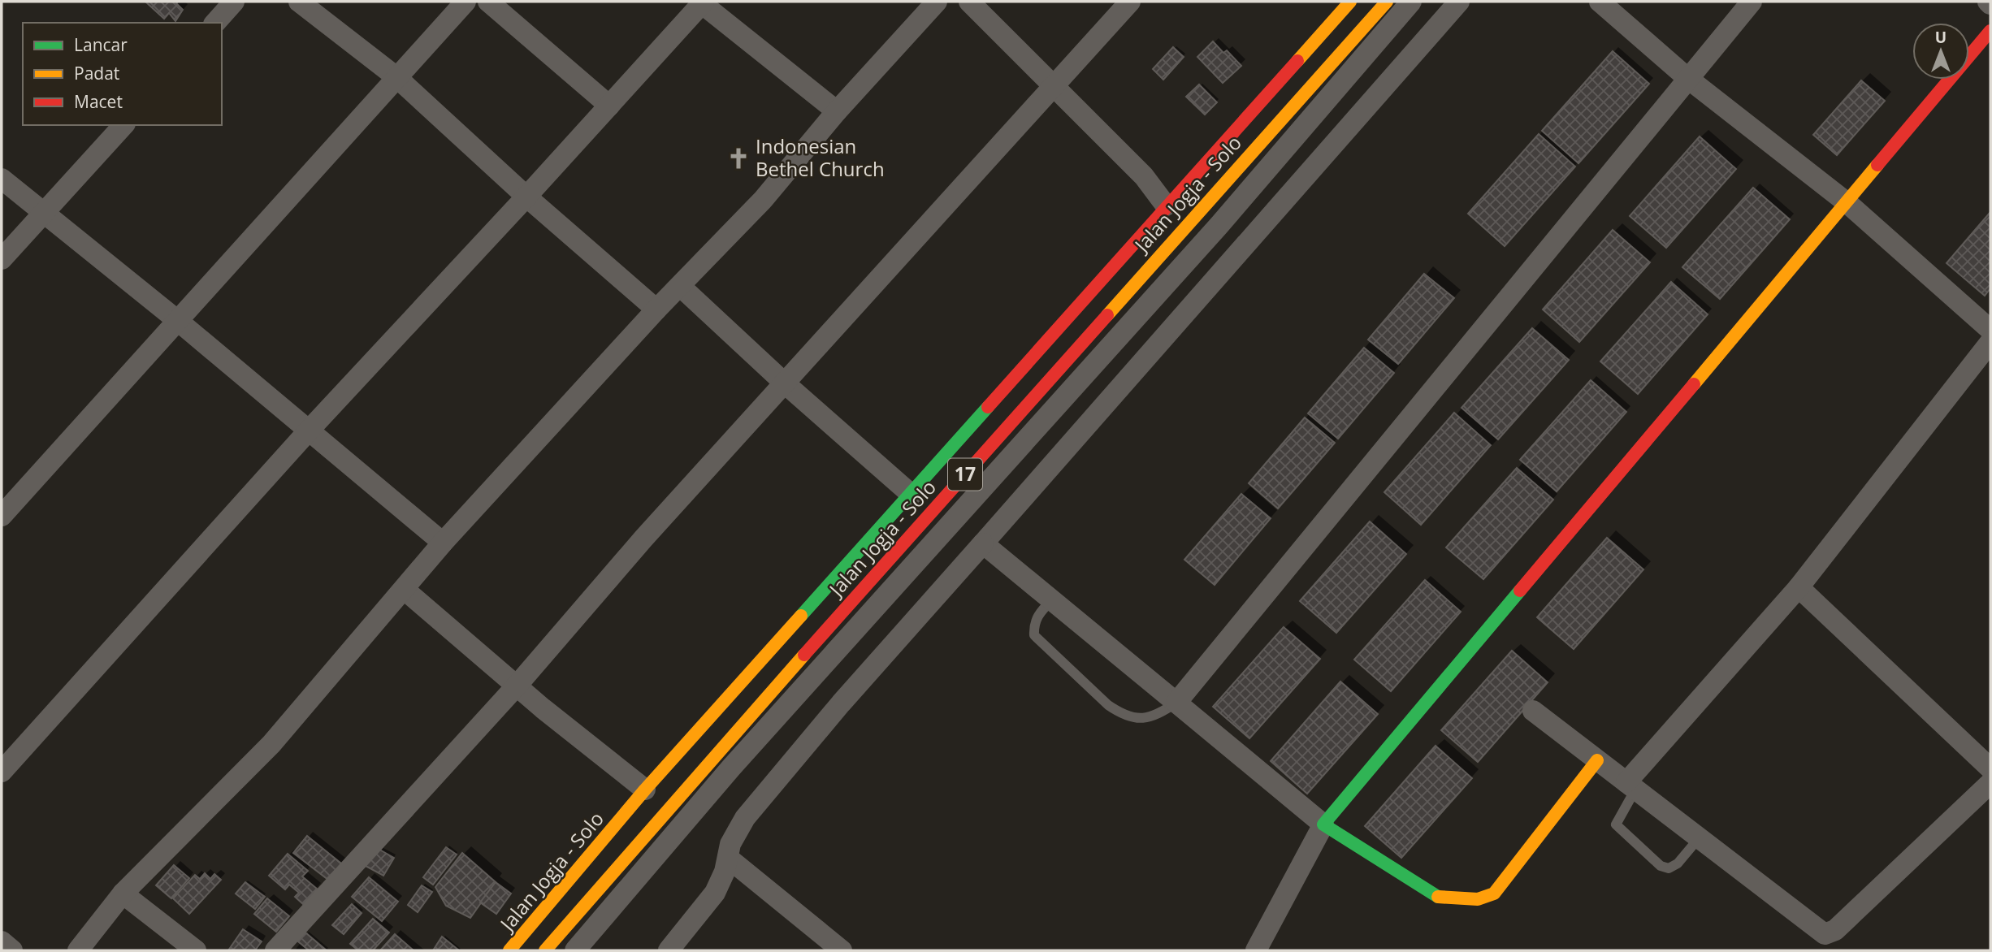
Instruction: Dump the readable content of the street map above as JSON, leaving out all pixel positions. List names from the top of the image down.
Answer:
{
  "streets": {
    "main road": ["Jalan Jogja - Solo", "17"]
  },
  "places": {
    "church": ["Indonesian Bethel Church"]
  },
  "legend": ["Lancar", "Padat", "Macet"],
  "north": "top"
}
